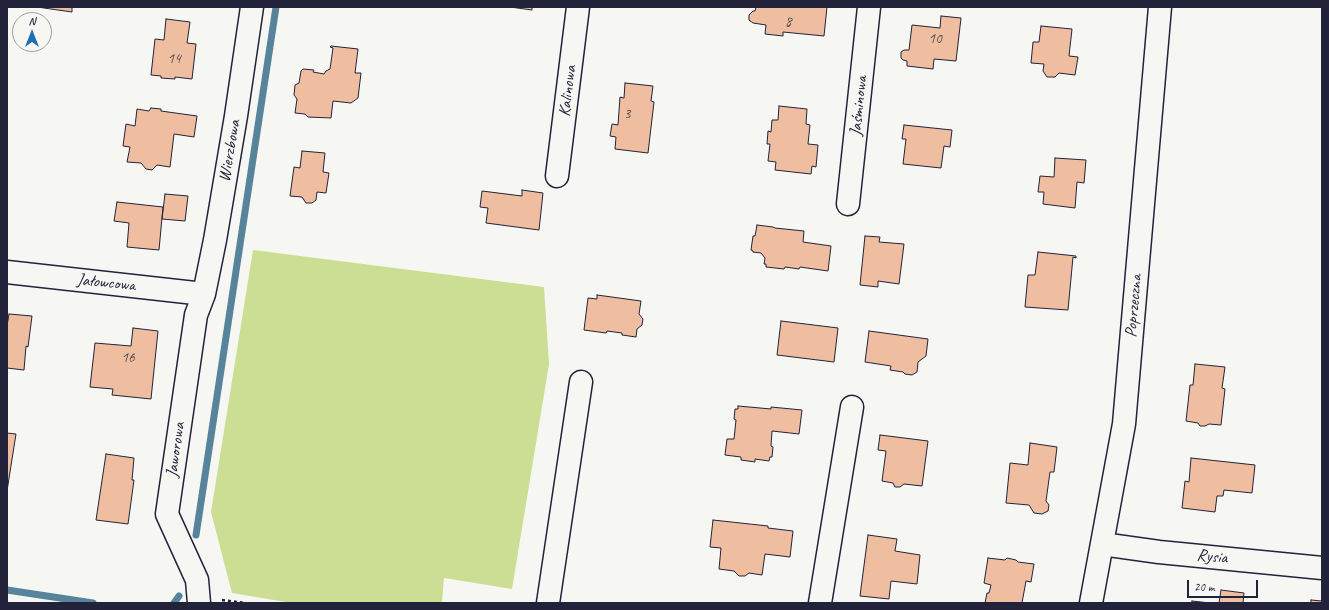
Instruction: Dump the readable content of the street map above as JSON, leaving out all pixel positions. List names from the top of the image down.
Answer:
{
  "streets": {
    "street": [
      "Kalinowa",
      "Jaśminowa",
      "Wierzbowa",
      "Jałowcowa",
      "Poprzeczna",
      "Jaworowa",
      "Rysia"
    ]
  },
  "crossings": [
    ["Wierzbowa", "Jałowcowa"],
    ["Wierzbowa", "Jaworowa"],
    ["Jałowcowa", "Jaworowa"],
    ["Poprzeczna", "Rysia"]
  ],
  "house_numbers": [
    "8",
    "10",
    "14",
    "3",
    "16"
  ],
  "scale_bar": "20 m",
  "north": "top"
}
